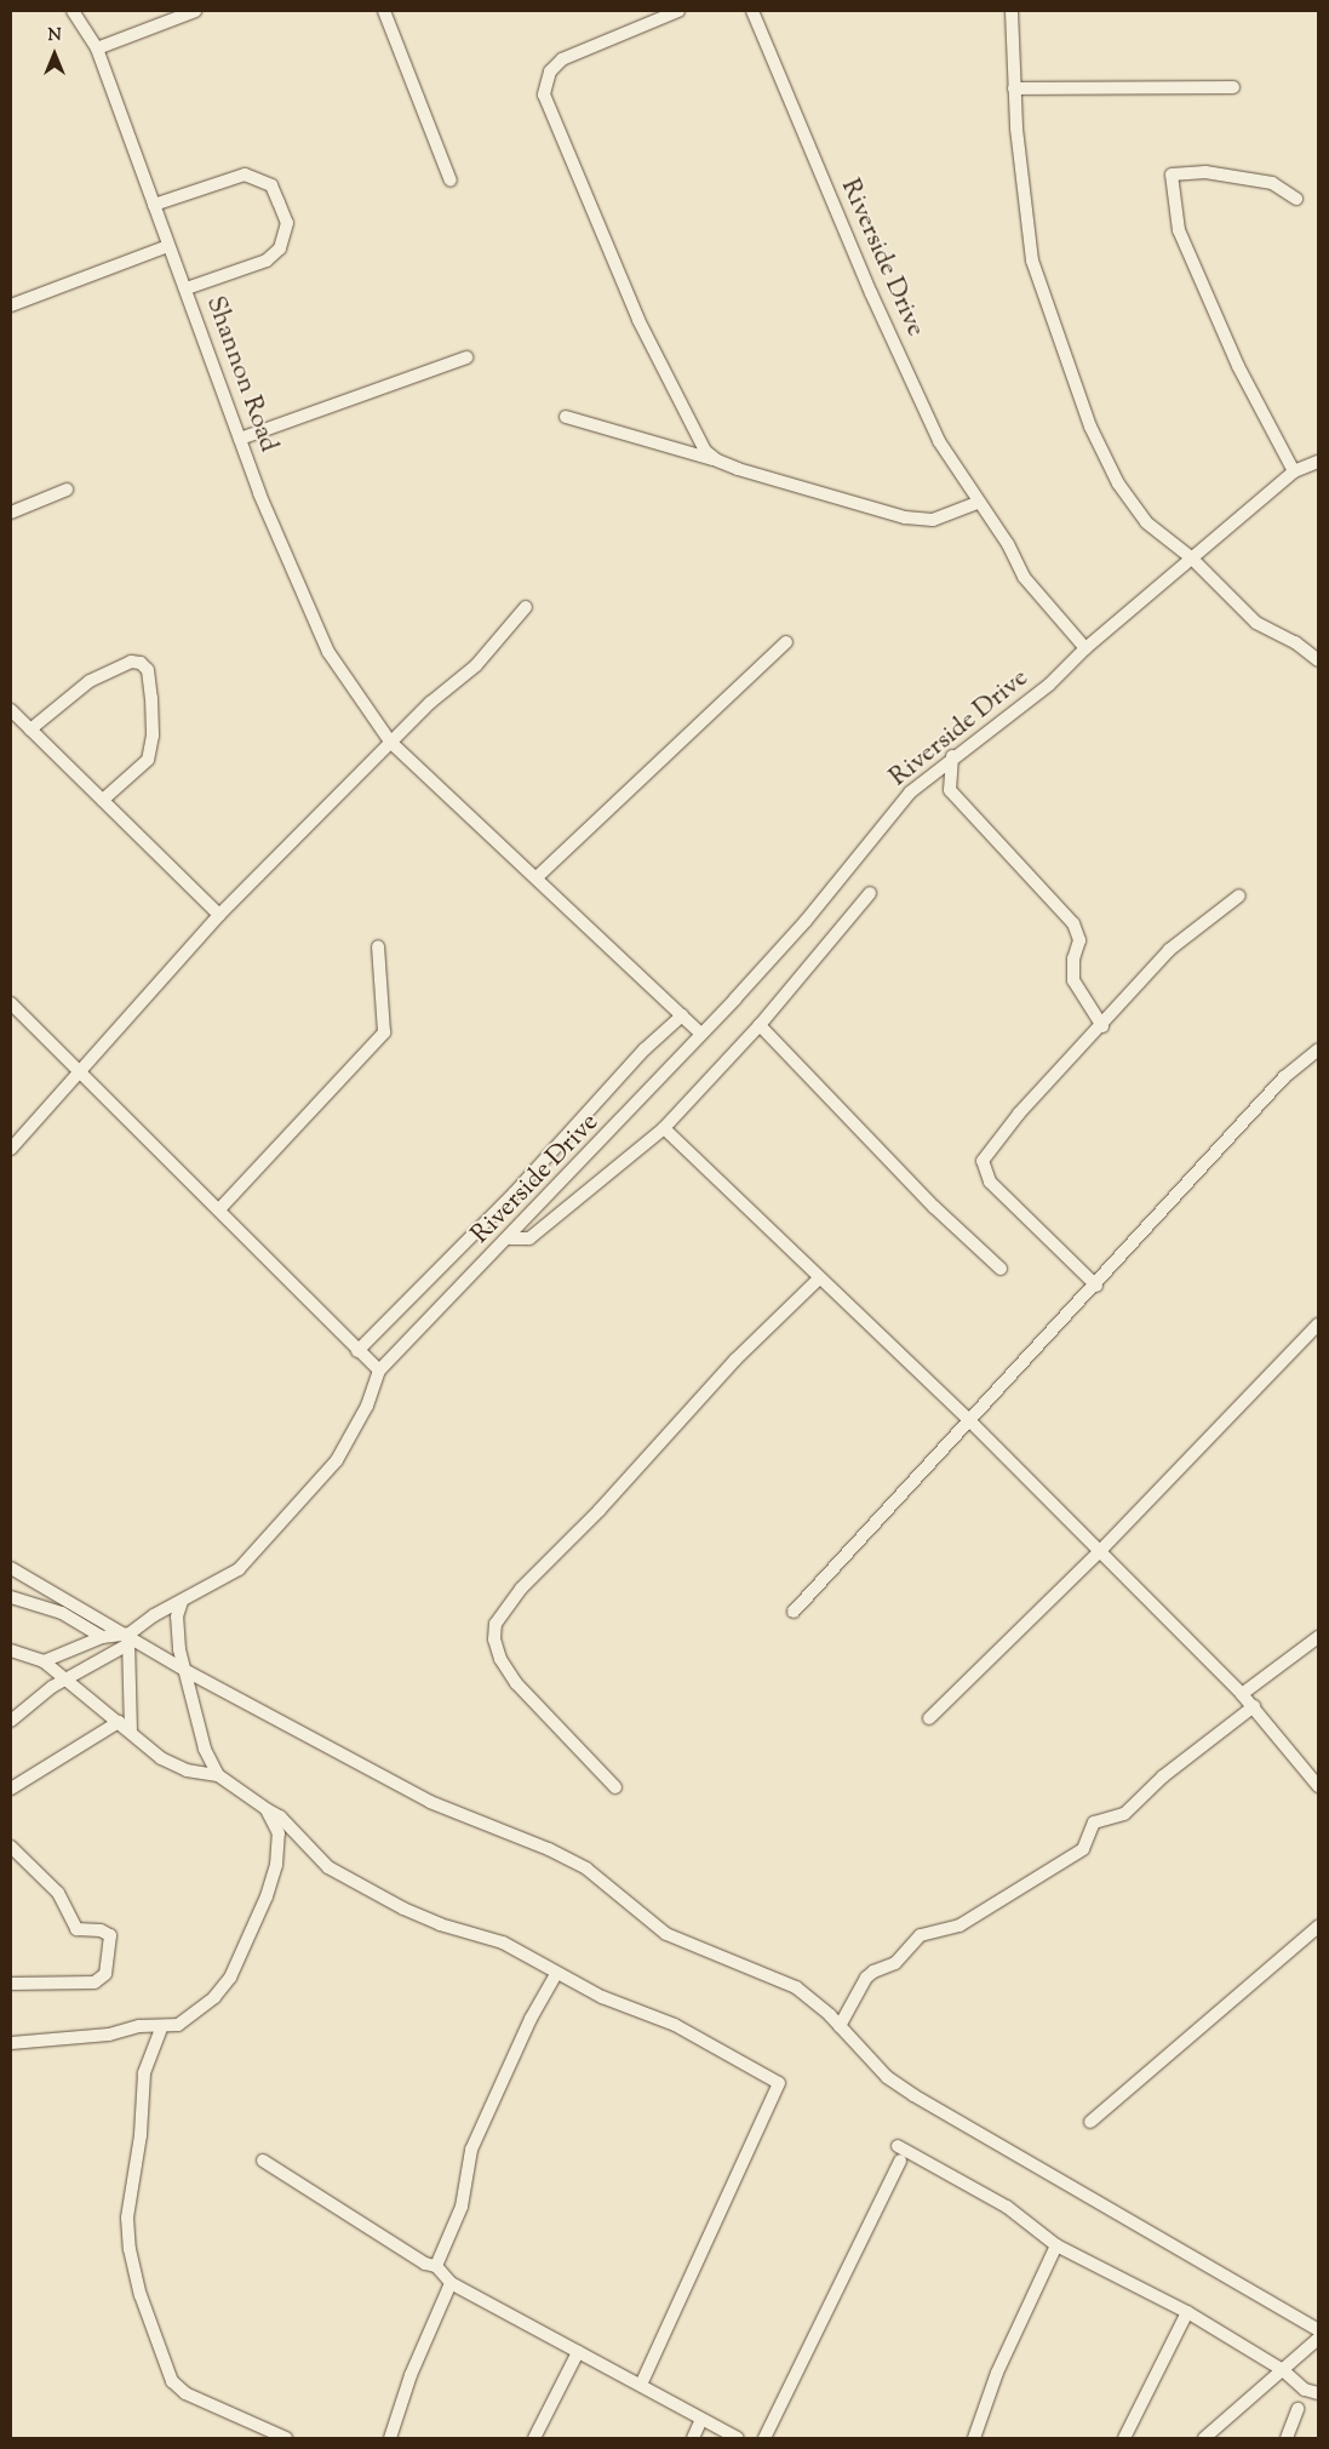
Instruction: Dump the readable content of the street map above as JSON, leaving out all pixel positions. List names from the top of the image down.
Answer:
{
  "streets": {
    "street": ["Riverside Drive", "Shannon Road"]
  },
  "crossings": [
    ["Riverside Drive", "Shannon Road"]
  ],
  "north": "top"
}
